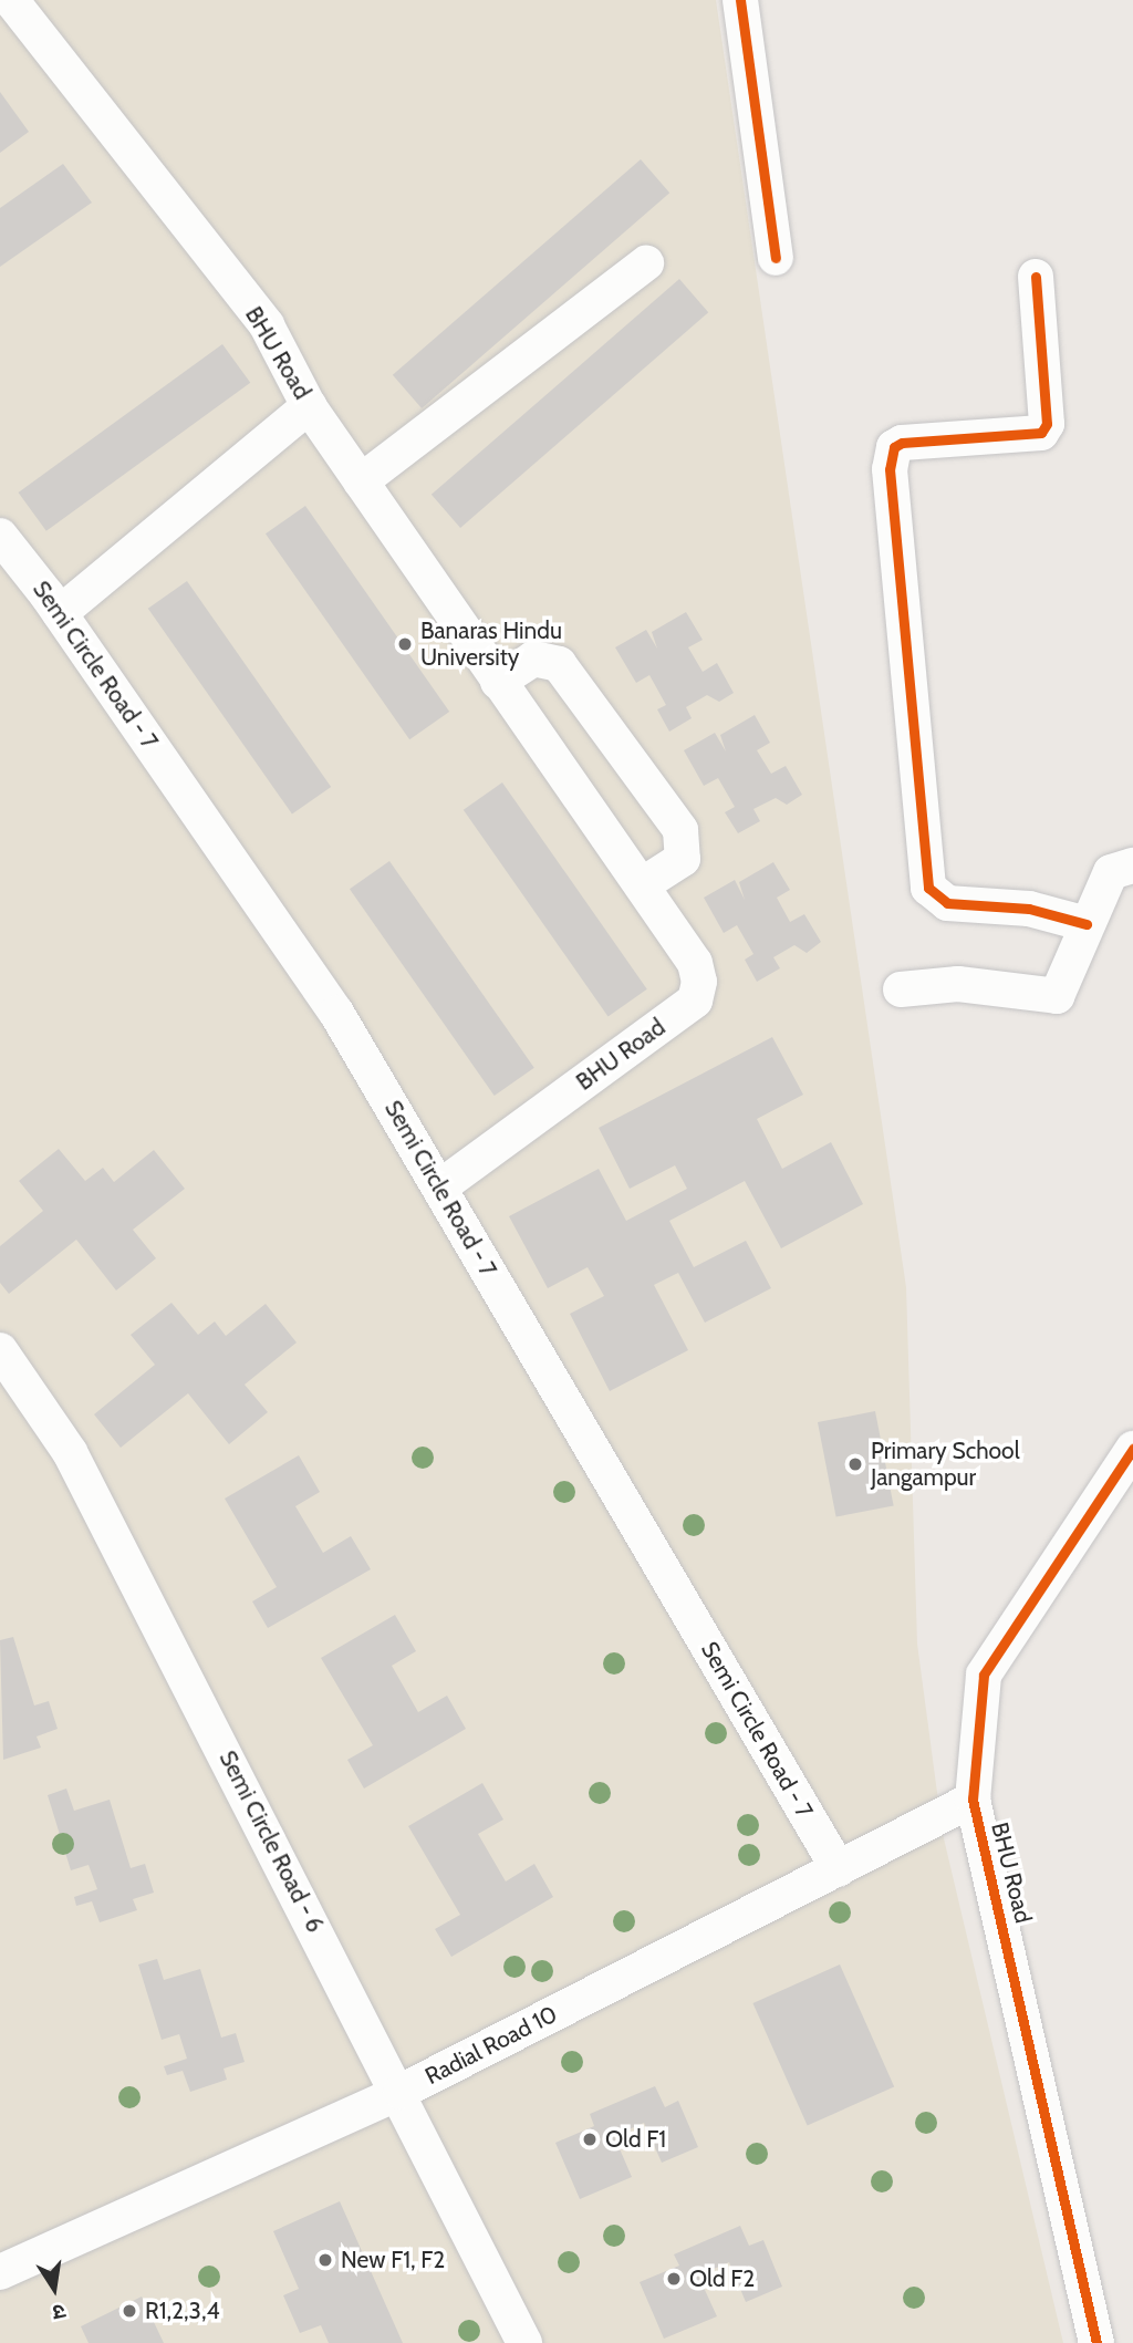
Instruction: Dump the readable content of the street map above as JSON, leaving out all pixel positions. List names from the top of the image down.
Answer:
{
  "streets": {
    "street": [
      "BHU Road",
      "Semi Circle Road - 7",
      "Semi Circle Road - 6",
      "Radial Road 10"
    ]
  },
  "crossings": [
    ["BHU Road", "Semi Circle Road - 7"],
    ["BHU Road", "Radial Road 10"],
    ["Semi Circle Road - 7", "Radial Road 10"],
    ["Semi Circle Road - 6", "Radial Road 10"]
  ],
  "places": [
    "Banaras Hindu University",
    "Primary School Jangampur",
    "Old F1",
    "New F1, F2",
    "Old F2",
    "R1,2,3,4"
  ],
  "north": "bottom"
}
